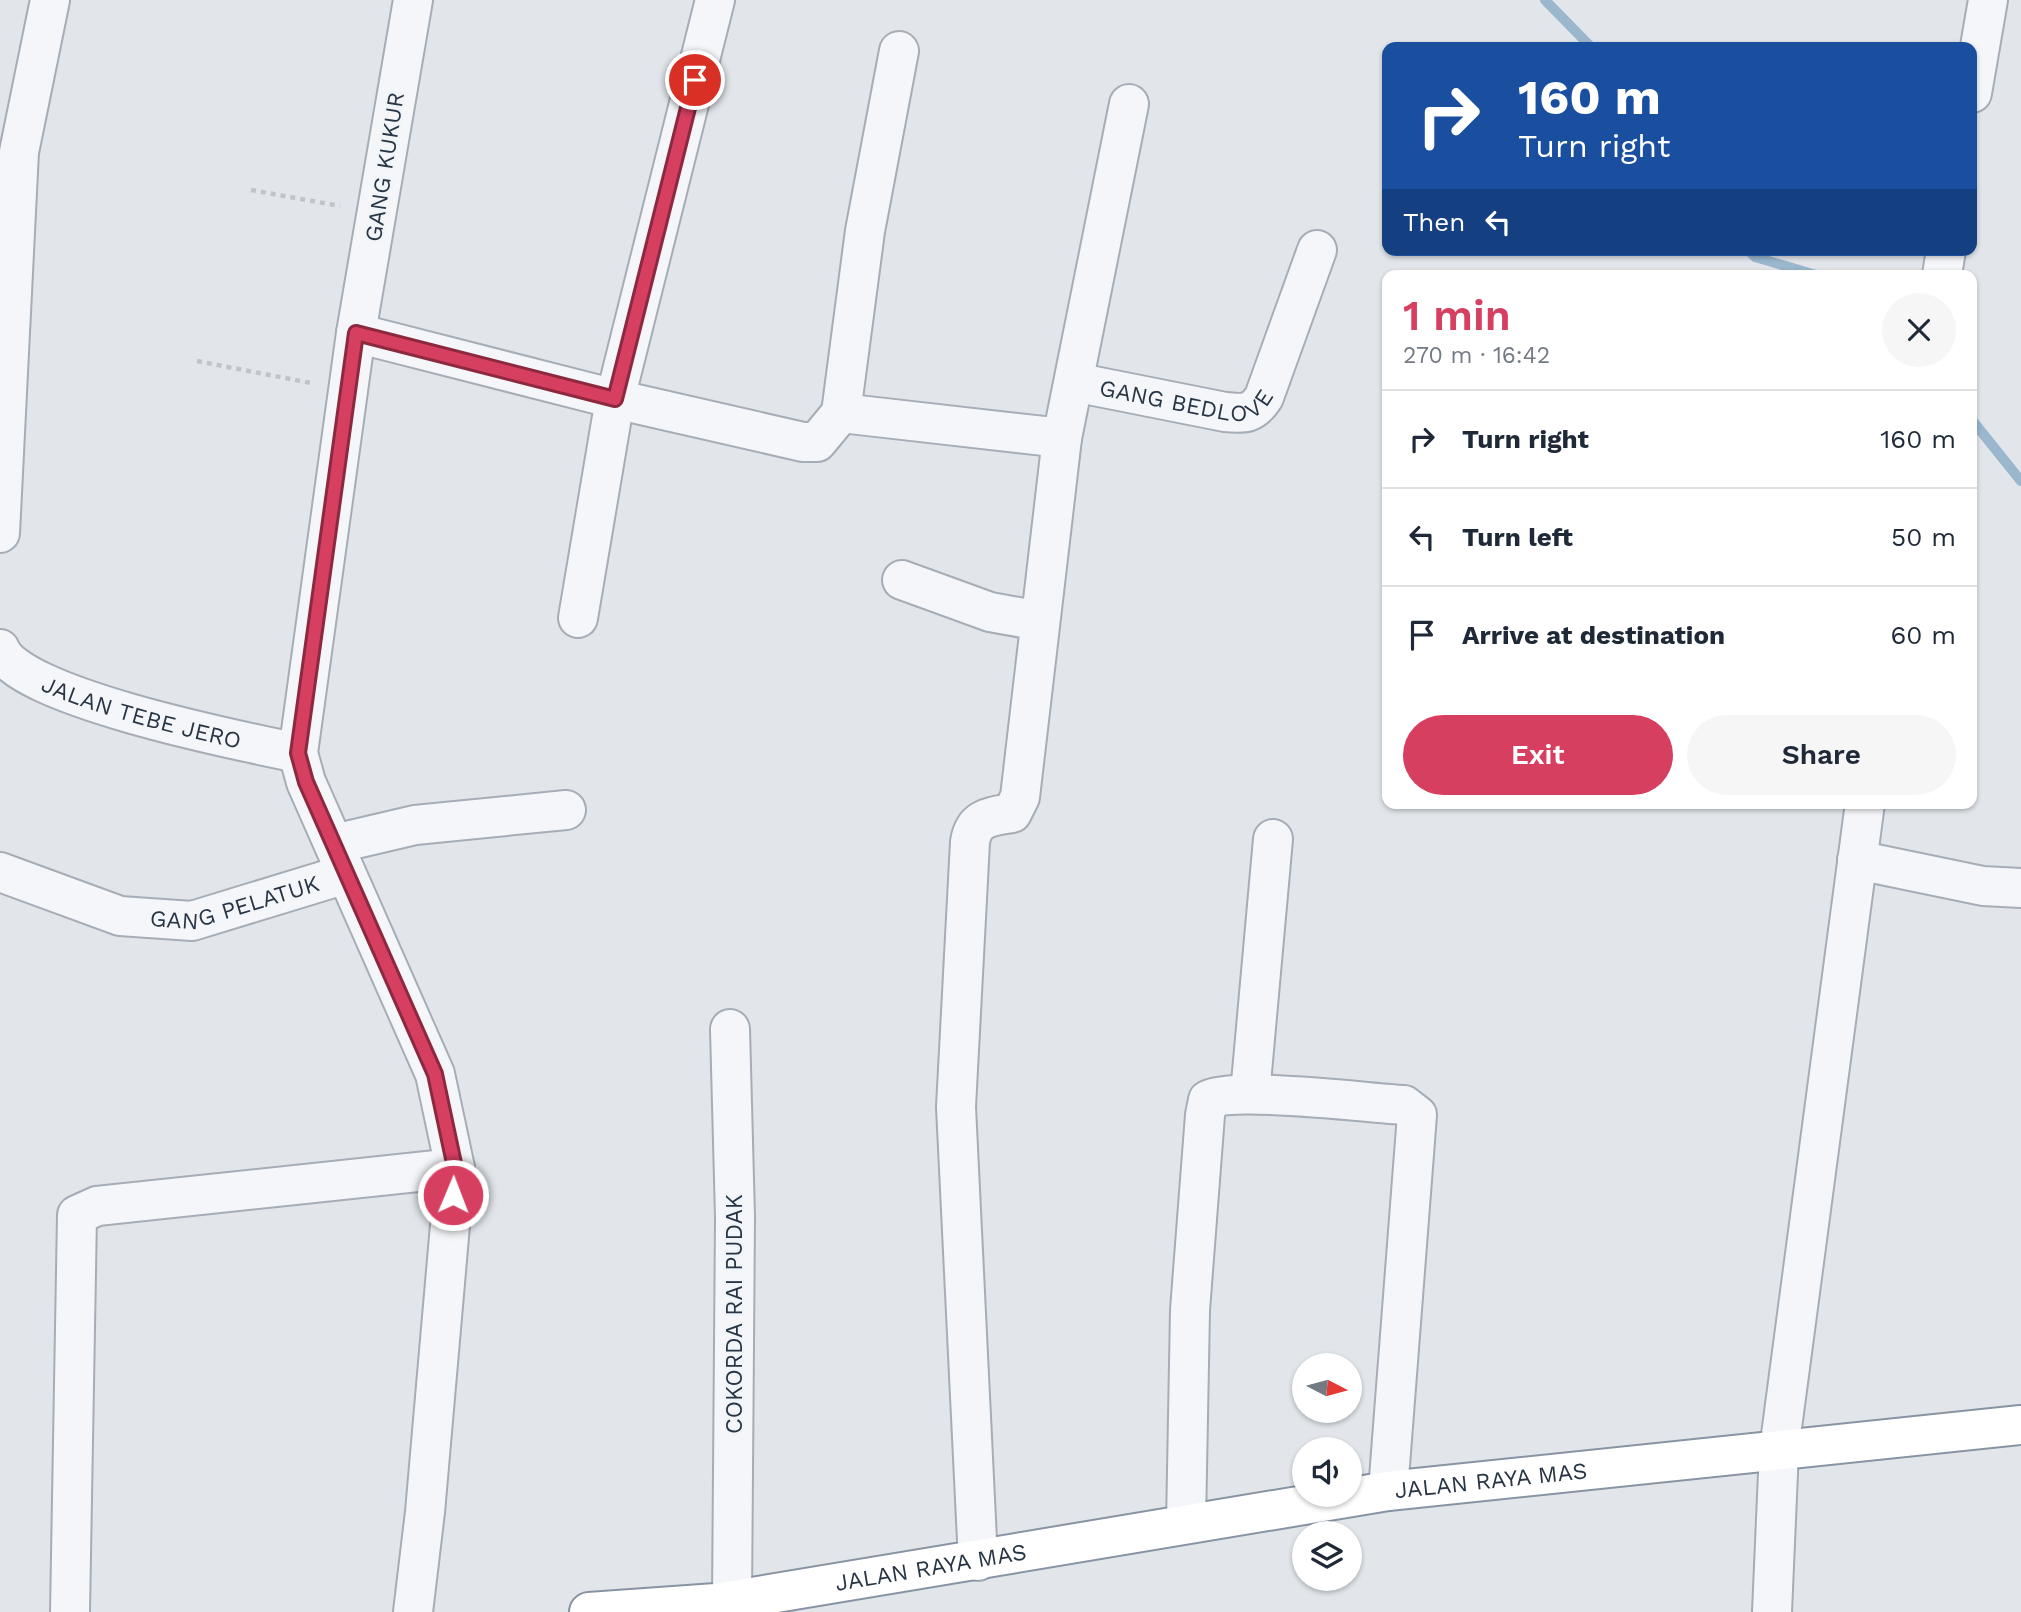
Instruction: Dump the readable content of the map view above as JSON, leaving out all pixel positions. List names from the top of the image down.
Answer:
{
  "streets": {
    "highway": ["JALAN RAYA MAS"],
    "street": [
      "GANG KUKUR",
      "GANG BEDLOVE",
      "JALAN TEBE JERO",
      "GANG PELATUK",
      "COKORDA RAI PUDAK"
    ]
  },
  "crossings": [
    ["GANG KUKUR", "JALAN TEBE JERO"],
    ["GANG KUKUR", "GANG PELATUK"],
    ["JALAN TEBE JERO", "GANG PELATUK"],
    ["COKORDA RAI PUDAK", "JALAN RAYA MAS"]
  ],
  "north": "right",
  "page": {
    "turn": ["160 m", "Turn right"],
    "then": "Then",
    "heading": ["1 min", "270 m · 16:42"],
    "list": [
      {
        "name": "Turn right",
        "value": "160 m"
      },
      {
        "name": "Turn left",
        "value": "50 m"
      },
      {
        "name": "Arrive at destination",
        "value": "60 m"
      }
    ],
    "buttons": ["Exit", "Share"]
  }
}
